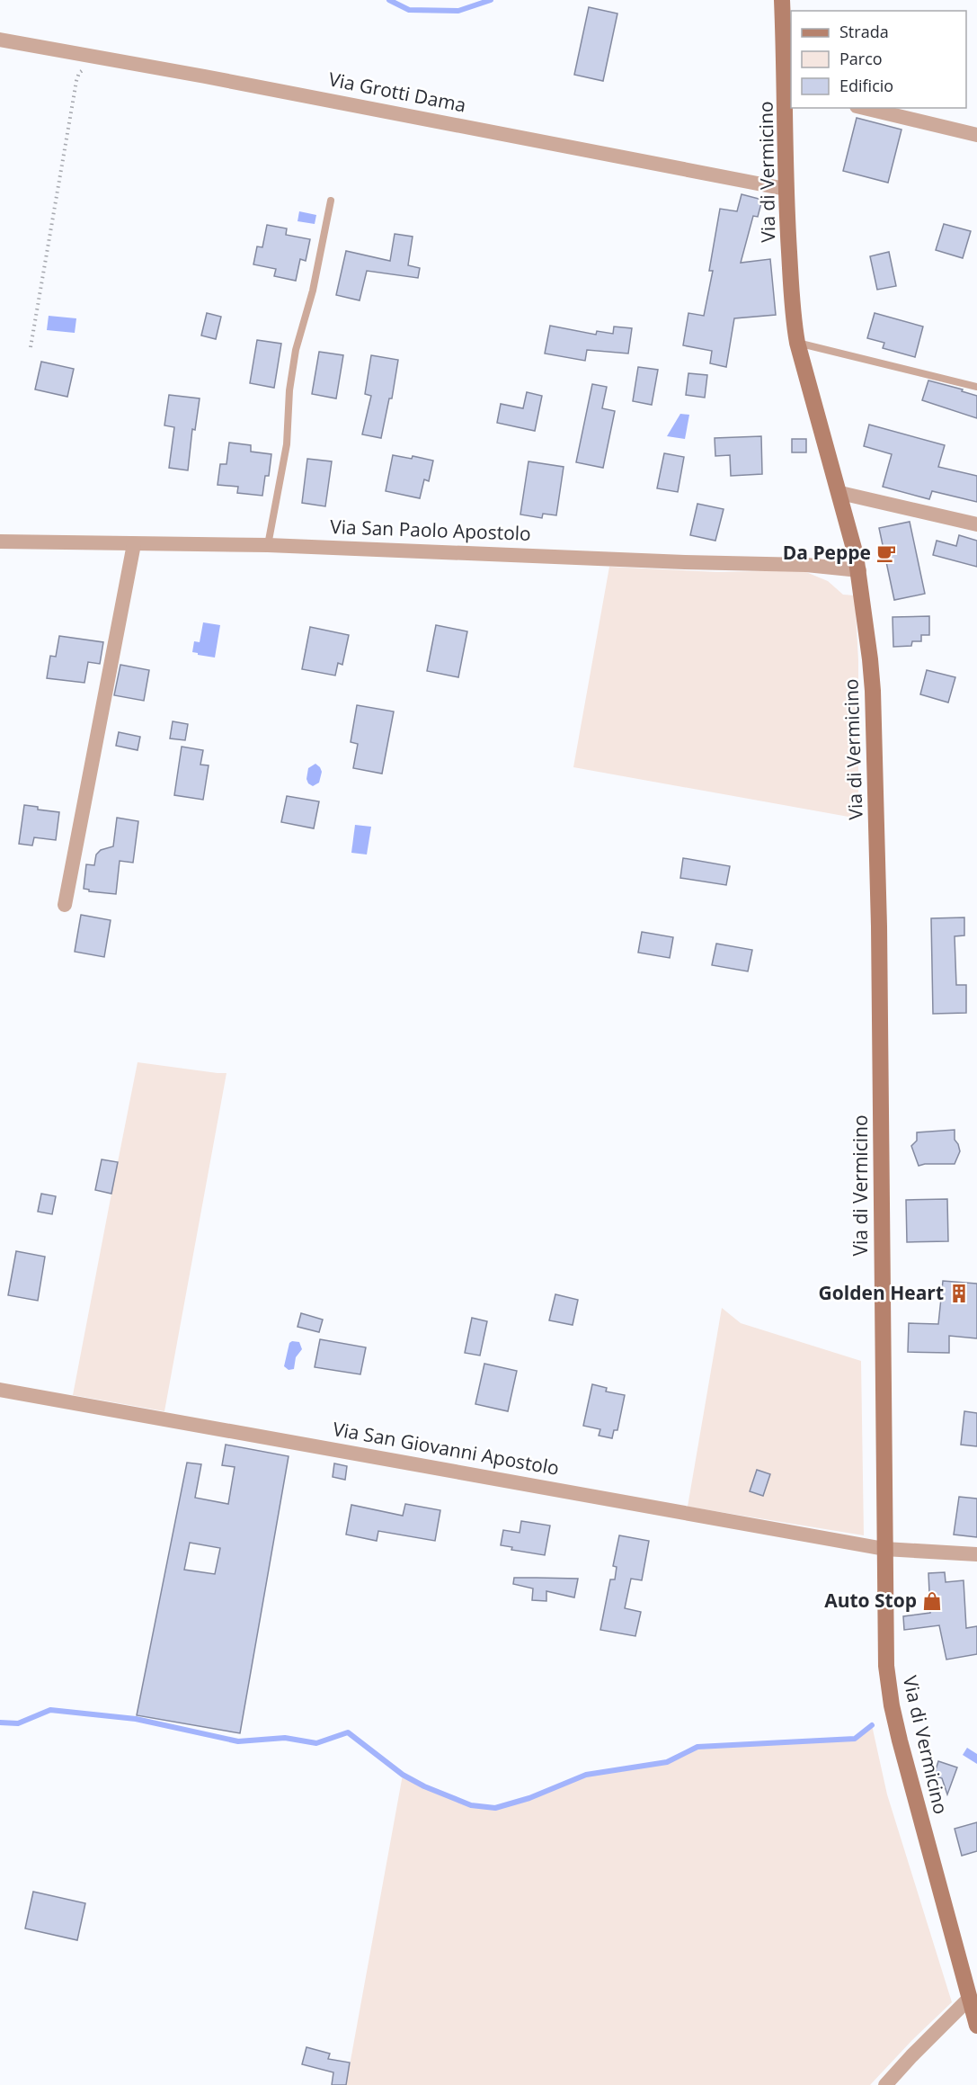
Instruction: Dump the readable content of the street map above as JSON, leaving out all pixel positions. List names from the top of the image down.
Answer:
{
  "streets": {
    "main road": ["Via di Vermicino"],
    "street": ["Via Grotti Dama", "Via San Paolo Apostolo", "Via San Giovanni Apostolo"]
  },
  "crossings": [
    ["Via Grotti Dama", "Via di Vermicino"],
    ["Via di Vermicino", "Via San Paolo Apostolo"],
    ["Via di Vermicino", "Via San Giovanni Apostolo"]
  ],
  "places": {
    "cafe": ["Da Peppe"],
    "building": ["Golden Heart"],
    "shop": ["Auto Stop"]
  },
  "legend": ["Strada", "Parco", "Edificio"]
}
